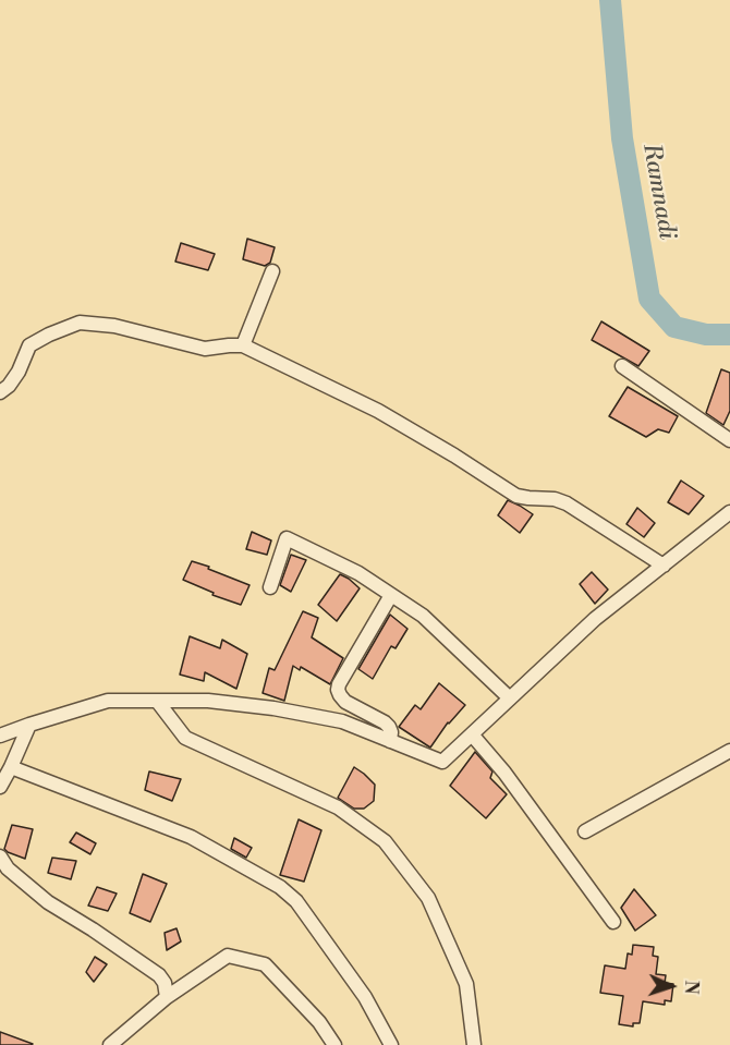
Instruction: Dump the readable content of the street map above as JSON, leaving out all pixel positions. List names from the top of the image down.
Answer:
{
  "water": ["Ramnadi"],
  "north": "right"
}
